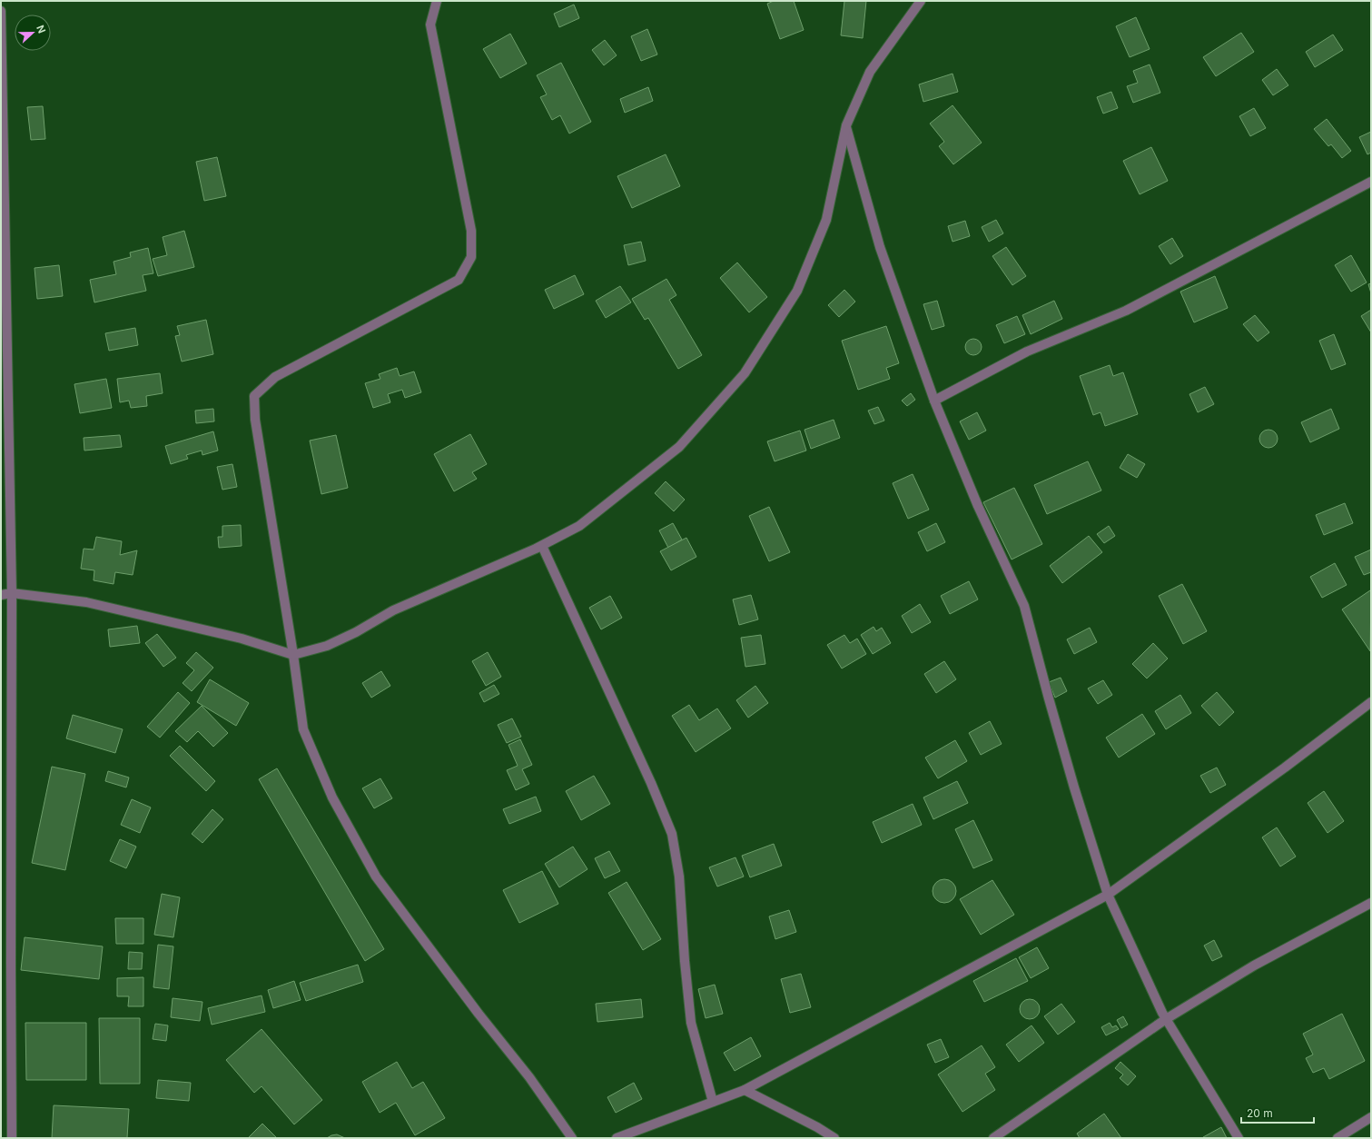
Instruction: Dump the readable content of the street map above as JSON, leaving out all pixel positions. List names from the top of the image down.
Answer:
{
  "scale_bar": "20 m",
  "north": "right"
}
